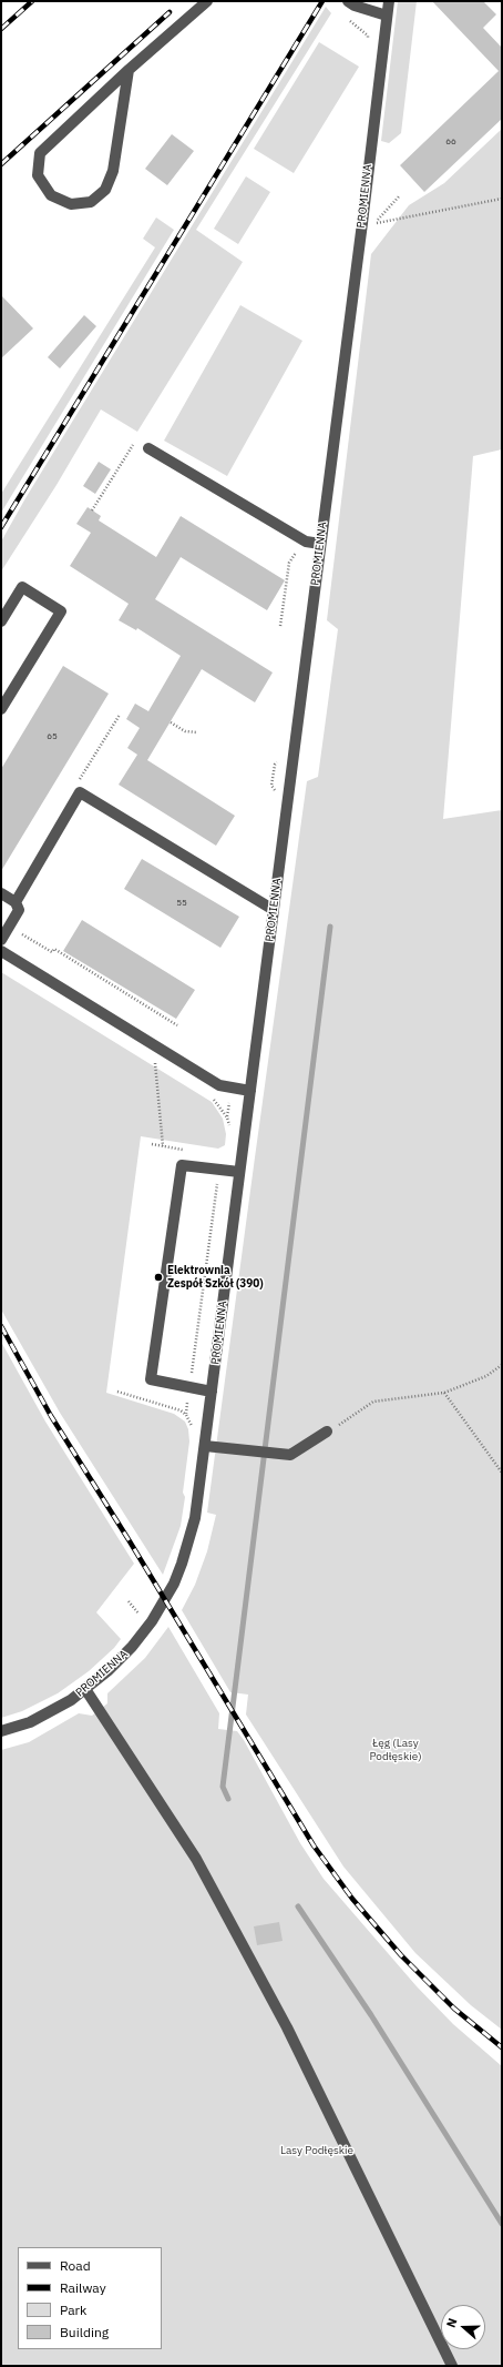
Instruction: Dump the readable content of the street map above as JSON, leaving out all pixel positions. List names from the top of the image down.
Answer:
{
  "streets": {
    "street": ["PROMIENNA"]
  },
  "parks": ["Łęg (Lasy Podłęskie)", "Lasy Podłęskie"],
  "places": ["Elektrownia Zespół Szkół (390)"],
  "house_numbers": ["66", "65", "55"],
  "legend": [
    "Road",
    "Railway",
    "Park",
    "Building"
  ],
  "north": "left"
}
